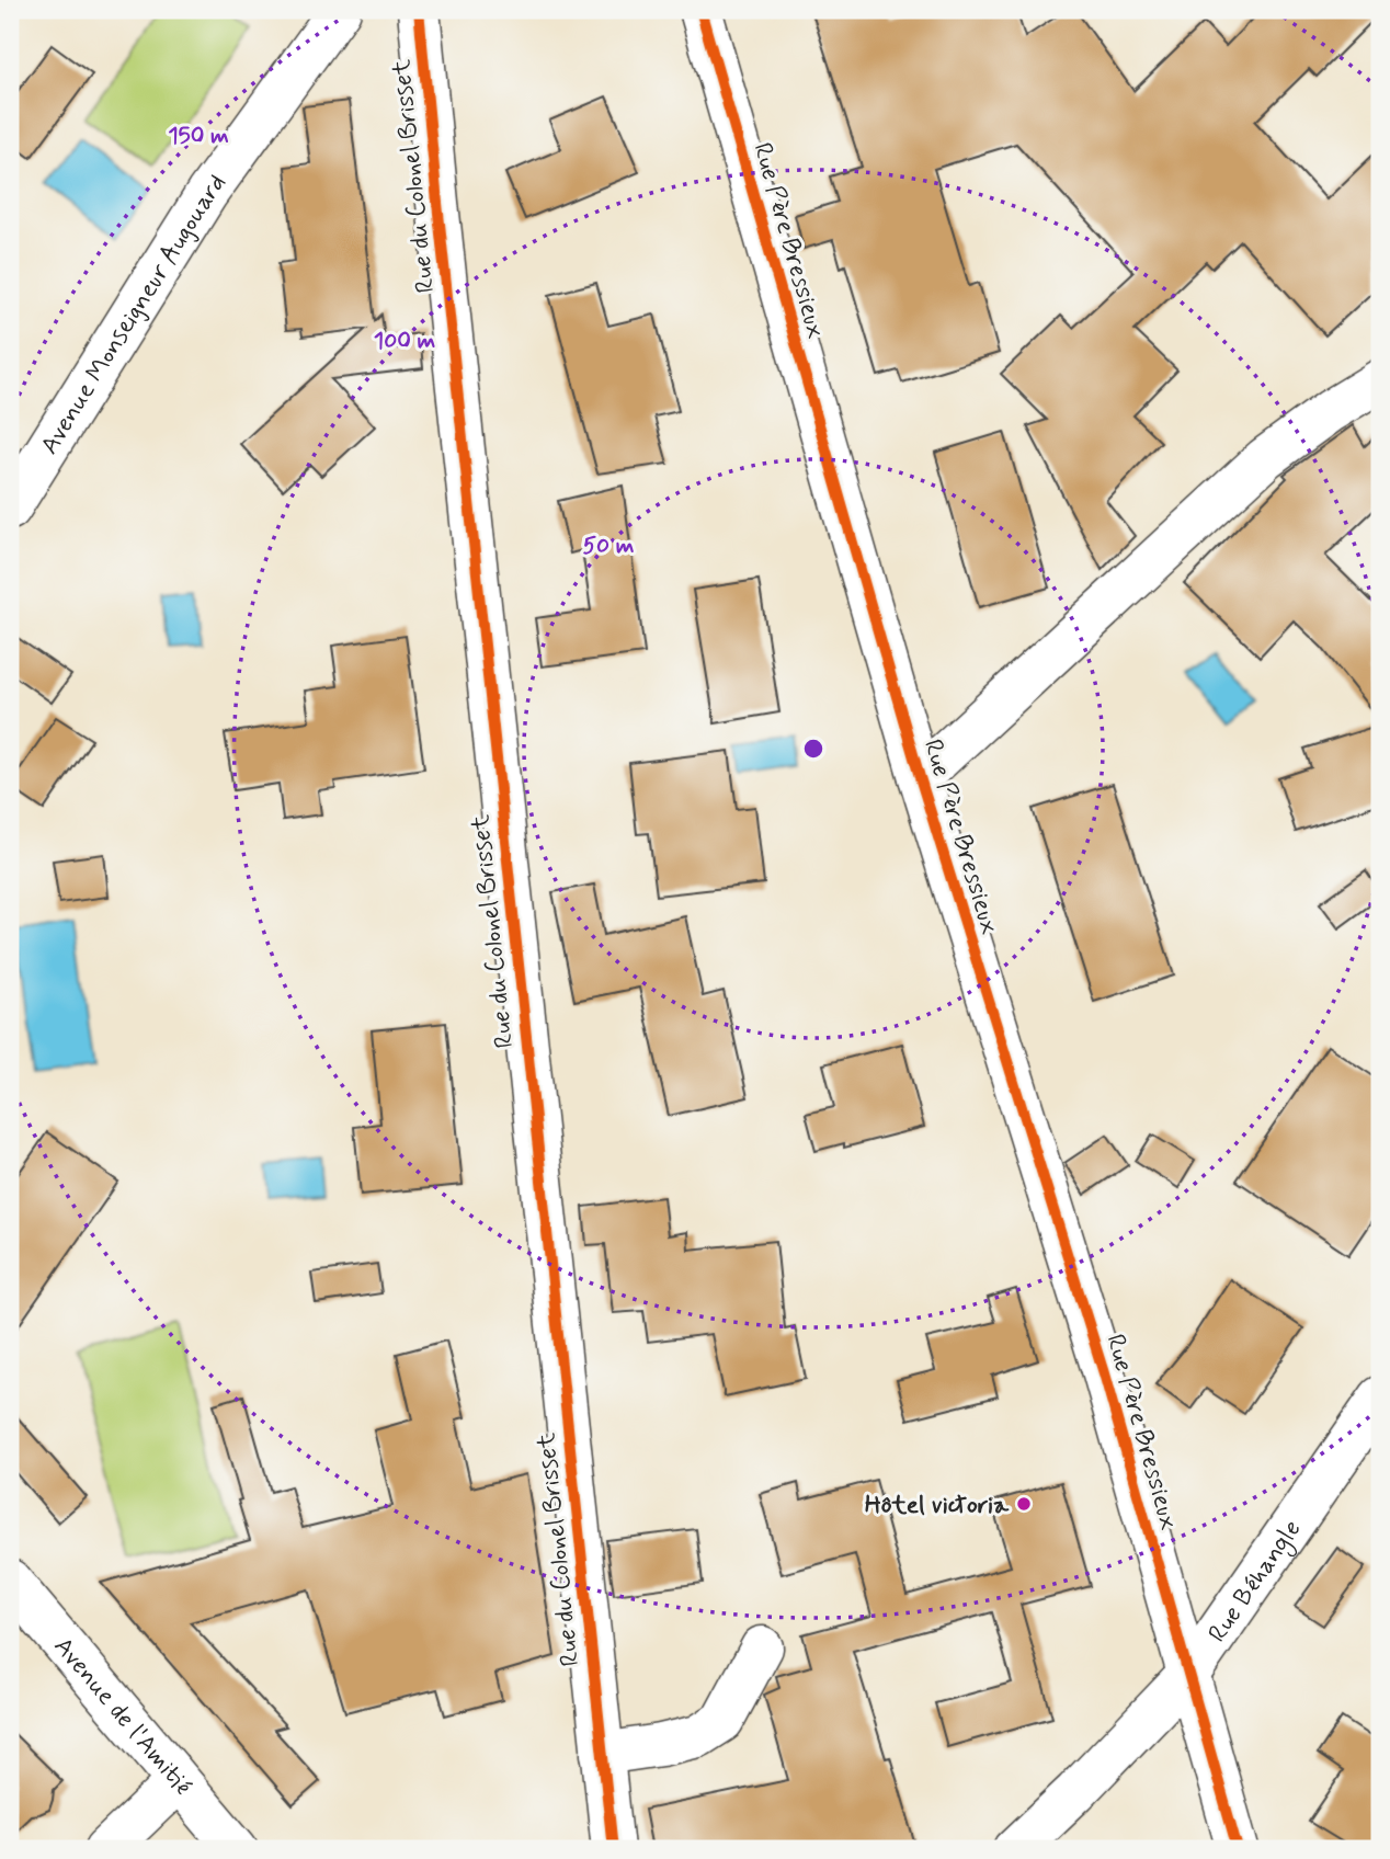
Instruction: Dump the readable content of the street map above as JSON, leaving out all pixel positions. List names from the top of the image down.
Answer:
{
  "streets": {
    "street": [
      "Rue du Colonel Brisset",
      "Rue Père Bressieux",
      "Avenue Monseigneur Augouard",
      "Rue Béhangle",
      "Avenue de l'Amitié"
    ]
  },
  "crossings": [
    ["Rue Père Bressieux", "Rue Béhangle"]
  ],
  "places": ["Hôtel victoria"],
  "rings": ["150 m", "100 m", "50 m"]
}
